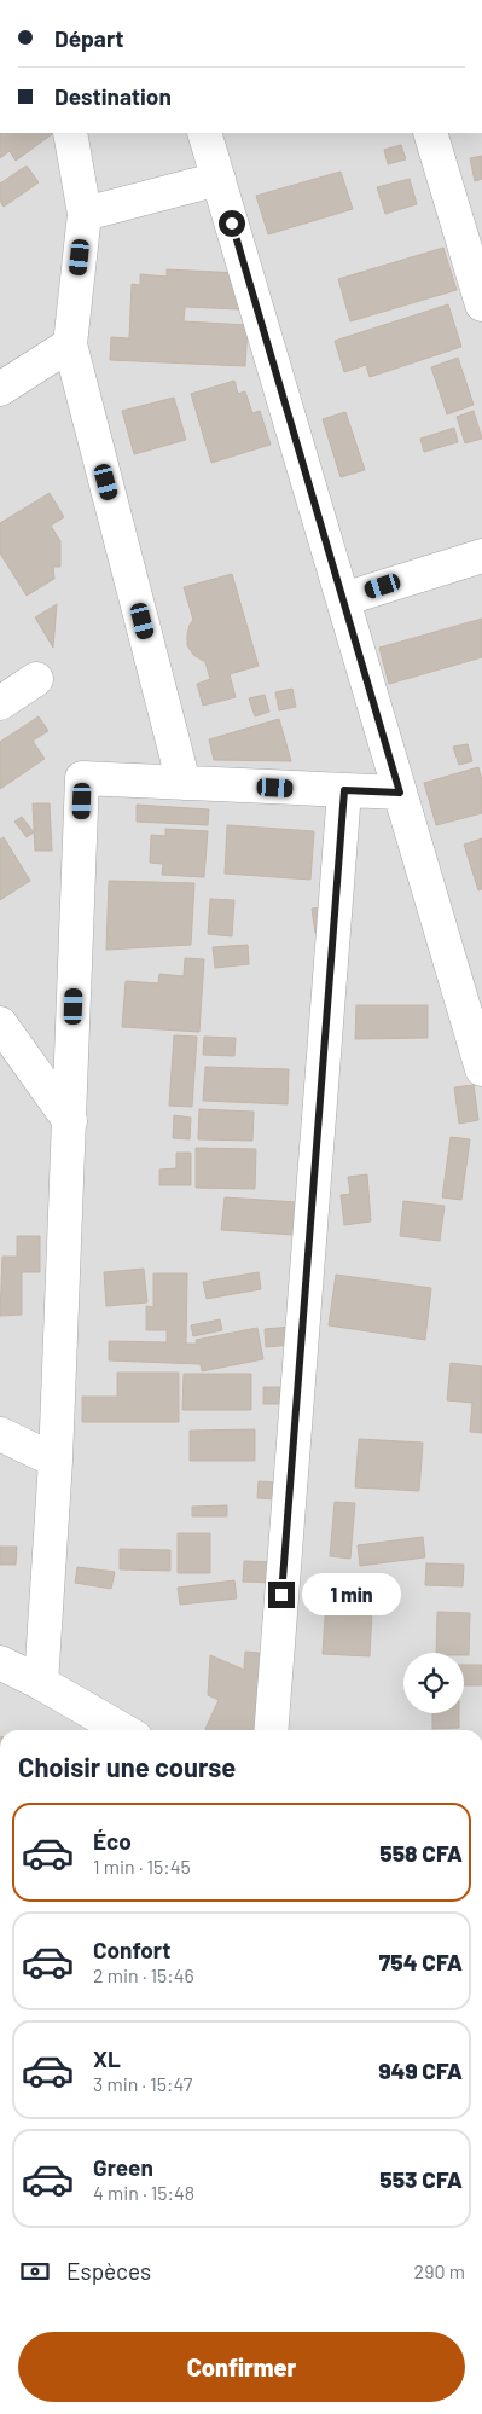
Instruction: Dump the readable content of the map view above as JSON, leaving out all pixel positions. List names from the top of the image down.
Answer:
{
  "page": {
    "banner": ["Départ", "Destination"],
    "bubble": "1 min",
    "heading": "Choisir une course",
    "list": [
      {
        "name": "Éco",
        "note": "1 min · 15:45",
        "value": "558 CFA"
      },
      {
        "name": "Confort",
        "note": "2 min · 15:46",
        "value": "754 CFA"
      },
      {
        "name": "XL",
        "note": "3 min · 15:47",
        "value": "949 CFA"
      },
      {
        "name": "Green",
        "note": "4 min · 15:48",
        "value": "553 CFA"
      }
    ],
    "pay": ["Espèces", "290 m"],
    "buttons": "Confirmer"
  }
}
